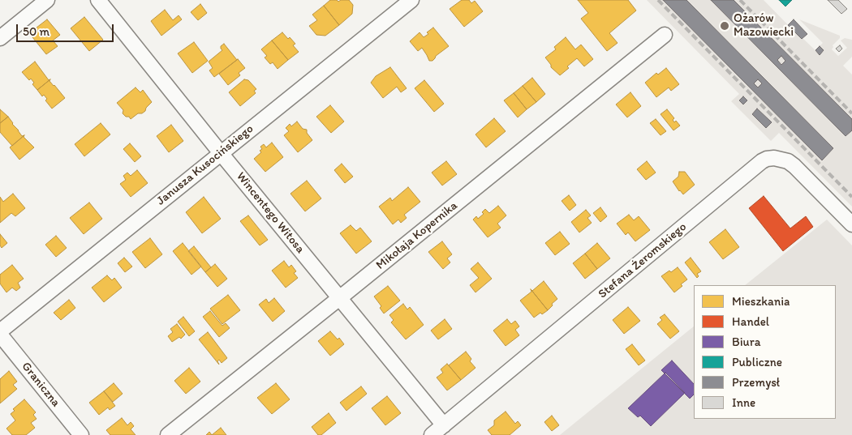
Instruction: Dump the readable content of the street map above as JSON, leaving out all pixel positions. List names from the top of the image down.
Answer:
{
  "streets": {
    "street": [
      "Janusza Kusocińskiego",
      "Wincentego Witosa",
      "Mikołaja Kopernika",
      "Stefana Żeromskiego",
      "Graniczna"
    ]
  },
  "crossings": [
    ["Janusza Kusocińskiego", "Wincentego Witosa"],
    ["Wincentego Witosa", "Mikołaja Kopernika"],
    ["Wincentego Witosa", "Stefana Żeromskiego"]
  ],
  "places": ["Ożarów Mazowiecki"],
  "legend": [
    "Mieszkania",
    "Handel",
    "Biura",
    "Publiczne",
    "Przemysł",
    "Inne"
  ],
  "scale_bar": "50 m"
}
